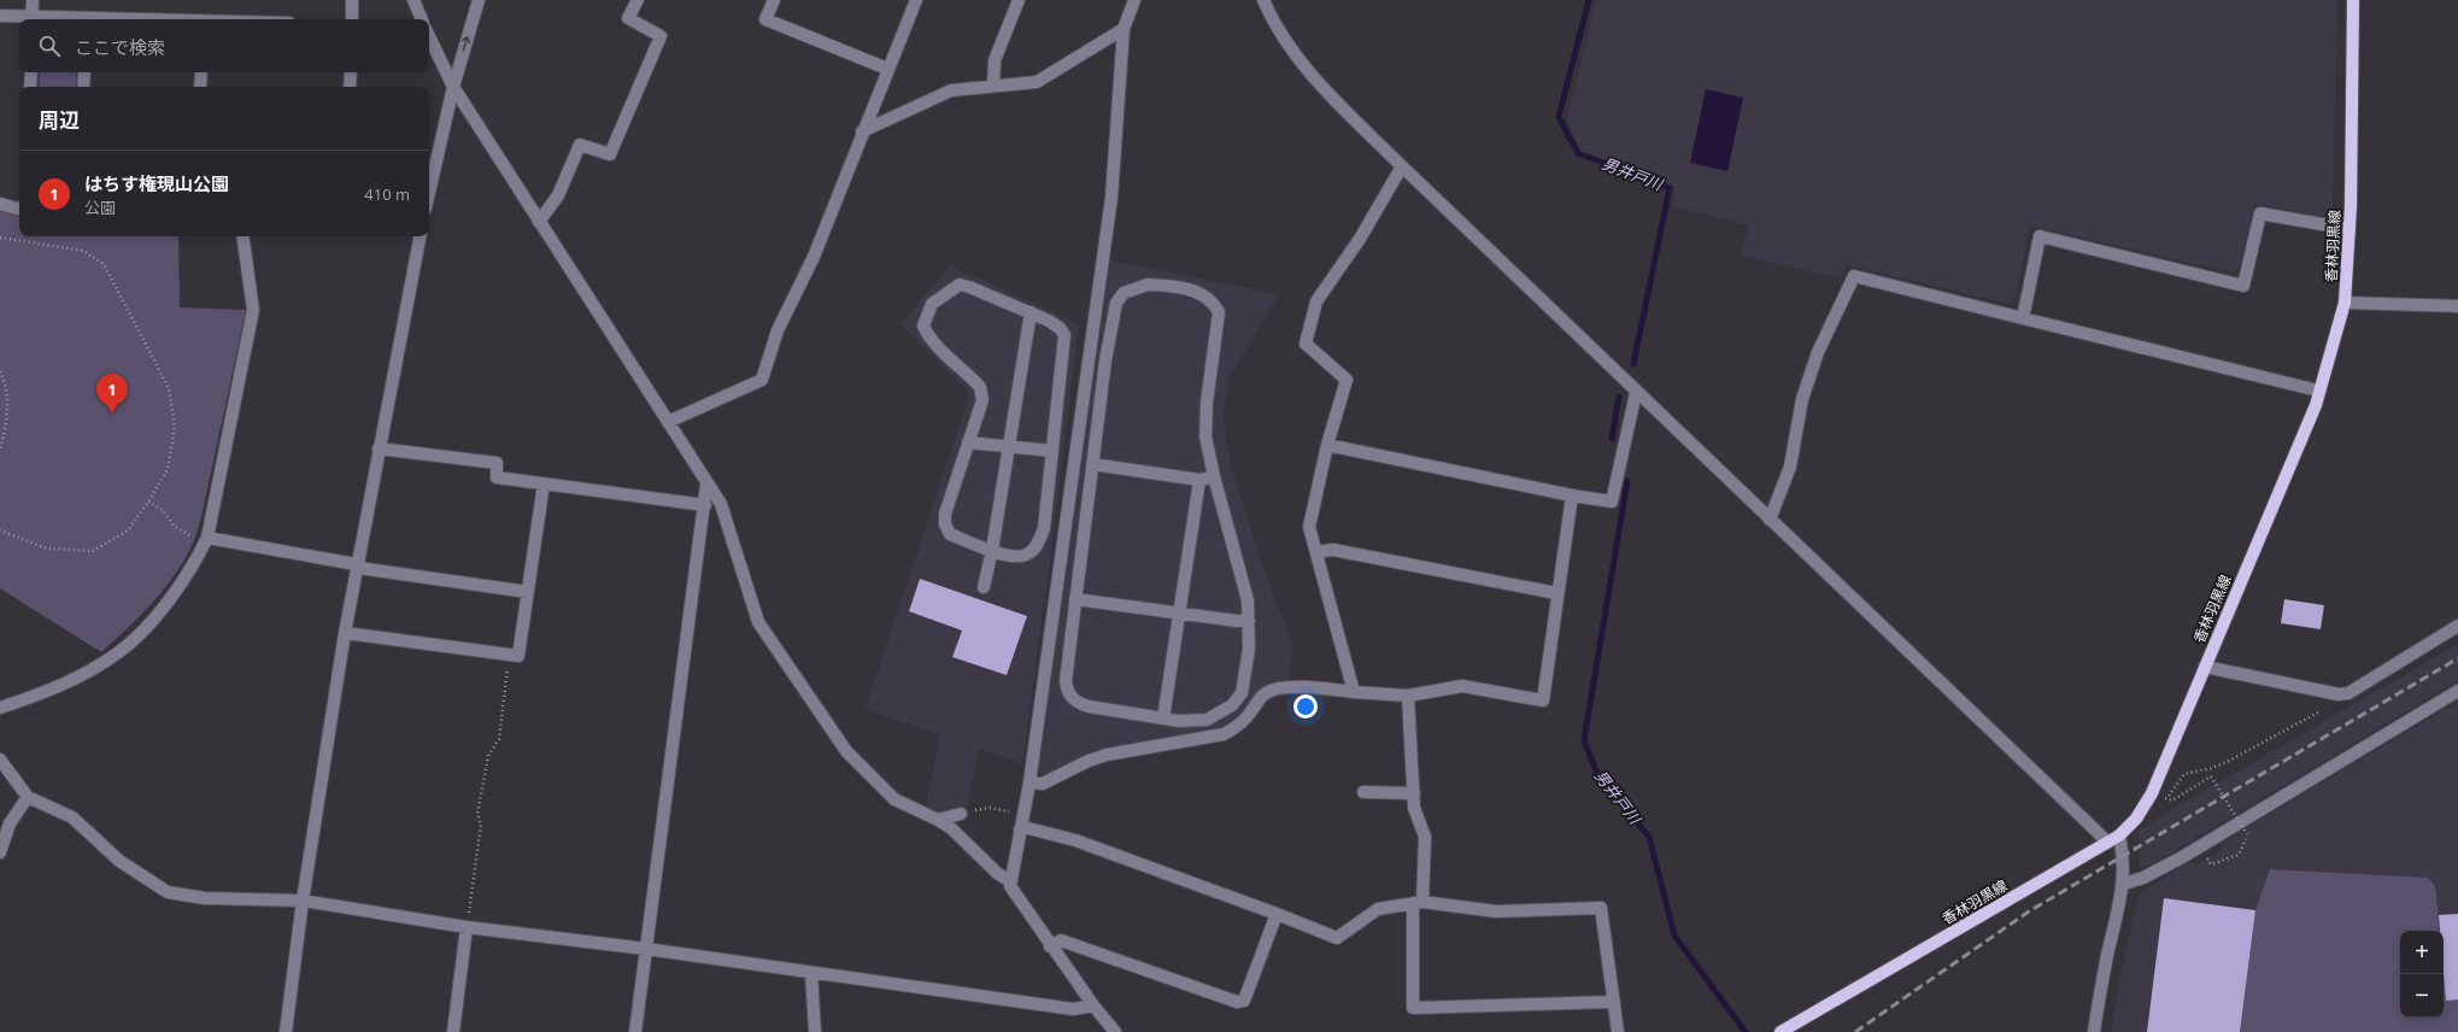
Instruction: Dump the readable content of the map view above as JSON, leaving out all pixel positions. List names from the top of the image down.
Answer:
{
  "streets": {
    "main road": ["香林羽黒線"]
  },
  "water": ["男井戸川"],
  "page": {
    "search": "ここで検索",
    "heading": "周辺",
    "list": [
      {
        "mark": "1",
        "name": "はちす権現山公園",
        "note": "公園",
        "value": "410 m"
      }
    ],
    "pins": "1",
    "map_buttons": ["+", "−"]
  }
}
